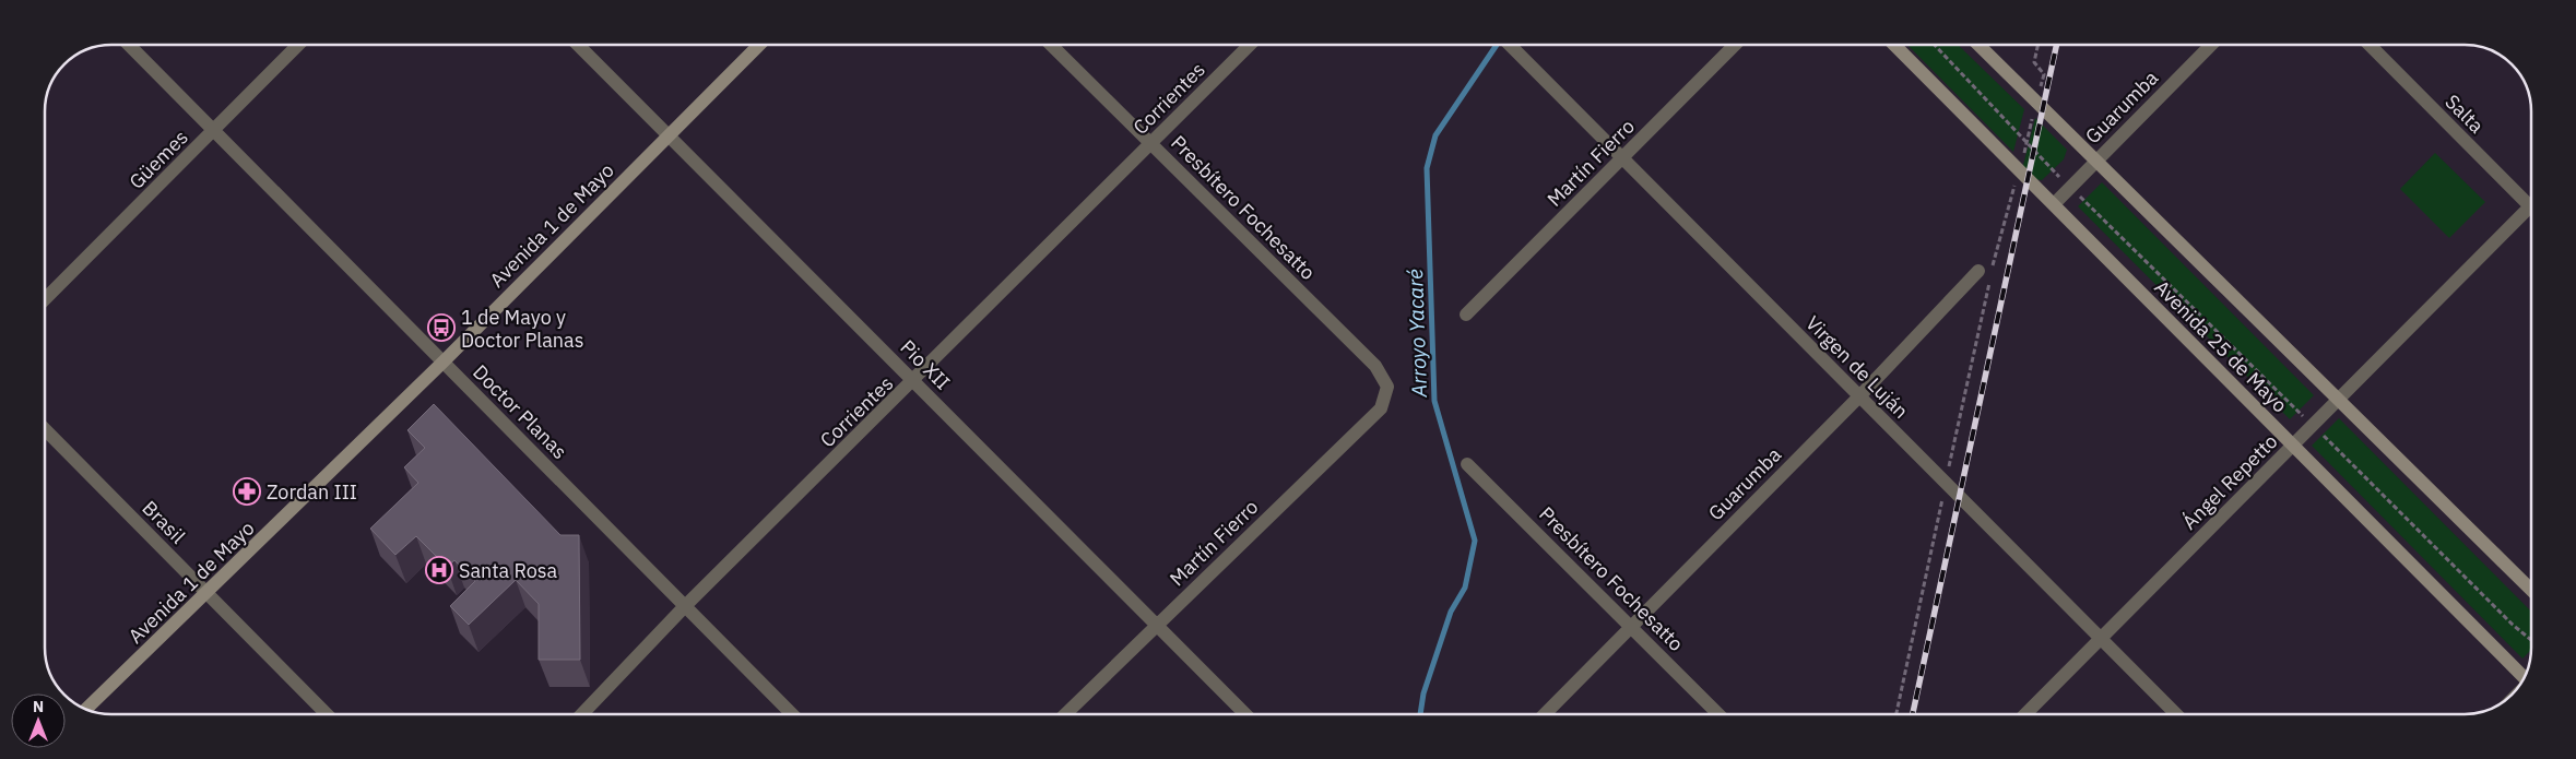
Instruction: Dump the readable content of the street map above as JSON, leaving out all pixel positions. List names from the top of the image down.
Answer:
{
  "streets": {
    "main road": ["Avenida 1 de Mayo", "Avenida 25 de Mayo"],
    "street": [
      "Corrientes",
      "Guarumba",
      "Salta",
      "Güemes",
      "Martín Fierro",
      "Presbítero Fochesatto",
      "Pio XII",
      "Virgen de Luján",
      "Doctor Planas",
      "Ángel Repetto",
      "Brasil"
    ]
  },
  "crossings": [
    ["Corrientes", "Presbítero Fochesatto"],
    ["Corrientes", "Pio XII"],
    ["Corrientes", "Doctor Planas"],
    ["Guarumba", "Presbítero Fochesatto"],
    ["Guarumba", "Avenida 25 de Mayo"],
    ["Guarumba", "Virgen de Luján"],
    ["Güemes", "Doctor Planas"],
    ["Martín Fierro", "Presbítero Fochesatto"],
    ["Martín Fierro", "Pio XII"],
    ["Martín Fierro", "Virgen de Luján"],
    ["Avenida 1 de Mayo", "Pio XII"],
    ["Avenida 1 de Mayo", "Doctor Planas"],
    ["Avenida 1 de Mayo", "Brasil"],
    ["Avenida 25 de Mayo", "Ángel Repetto"],
    ["Virgen de Luján", "Ángel Repetto"]
  ],
  "water": ["Arroyo Yacaré"],
  "places": {
    "bus stop": ["1 de Mayo y Doctor Planas"],
    "pharmacy": ["Zordan III"],
    "hospital": ["Santa Rosa"]
  },
  "north": "top"
}
